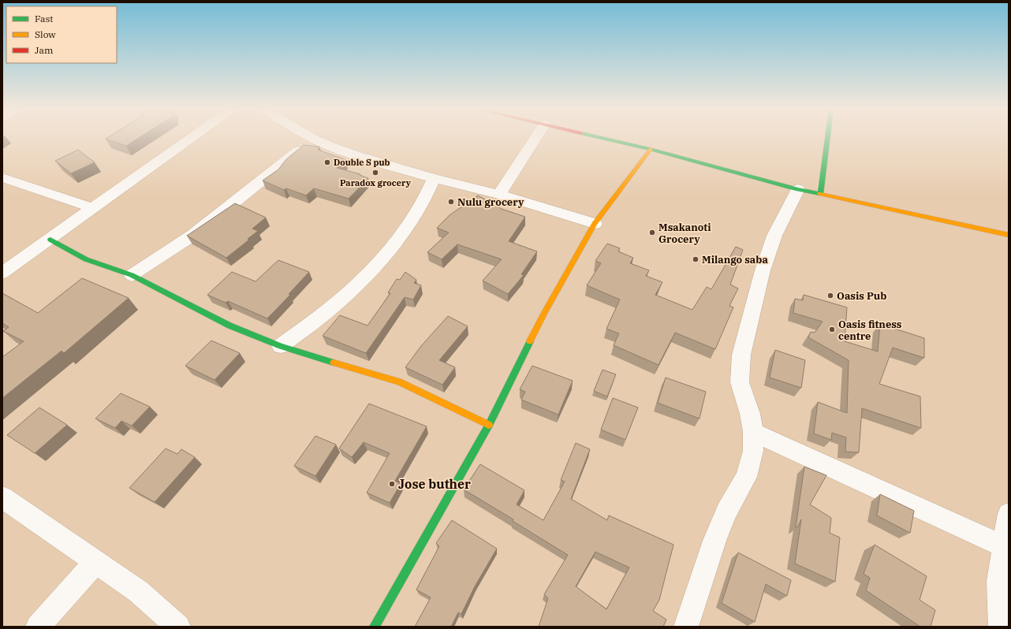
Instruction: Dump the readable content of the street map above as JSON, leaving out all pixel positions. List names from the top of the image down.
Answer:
{
  "places": [
    "Double S pub",
    "Paradox grocery",
    "Nulu grocery",
    "Msakanoti Grocery",
    "Milango saba",
    "Oasis Pub",
    "Oasis fitness centre",
    "Jose buther"
  ],
  "legend": ["Fast", "Slow", "Jam"]
}
